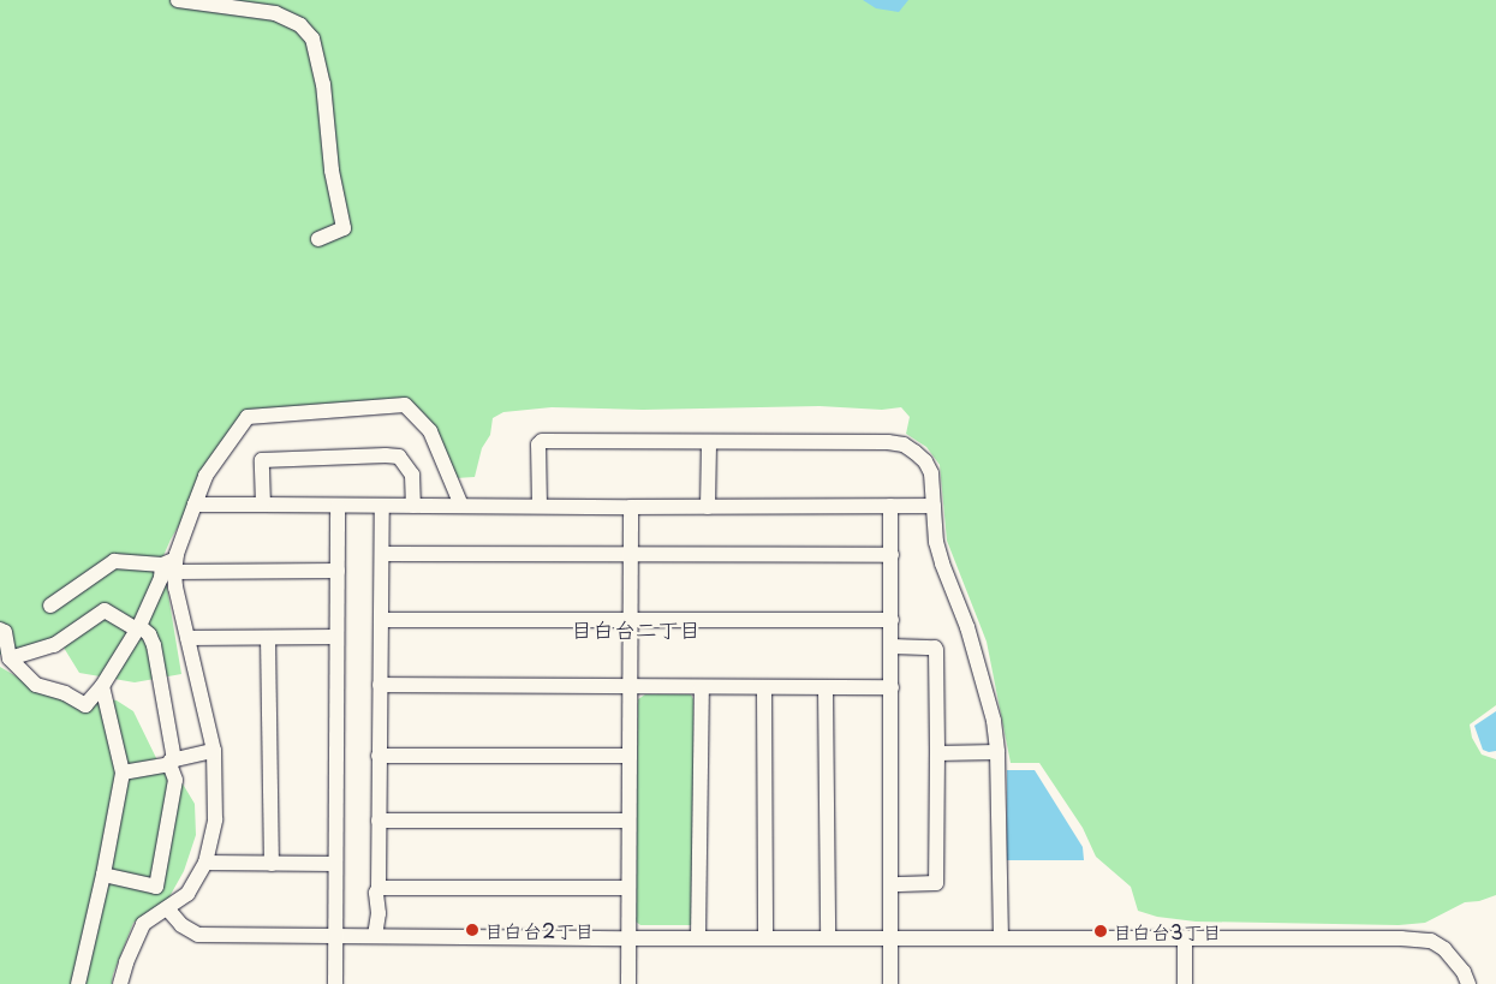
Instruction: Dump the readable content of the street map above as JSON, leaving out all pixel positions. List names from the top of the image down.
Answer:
{
  "districts": ["目白台二丁目"],
  "places": ["目白台2丁目", "目白台3丁目"]
}
